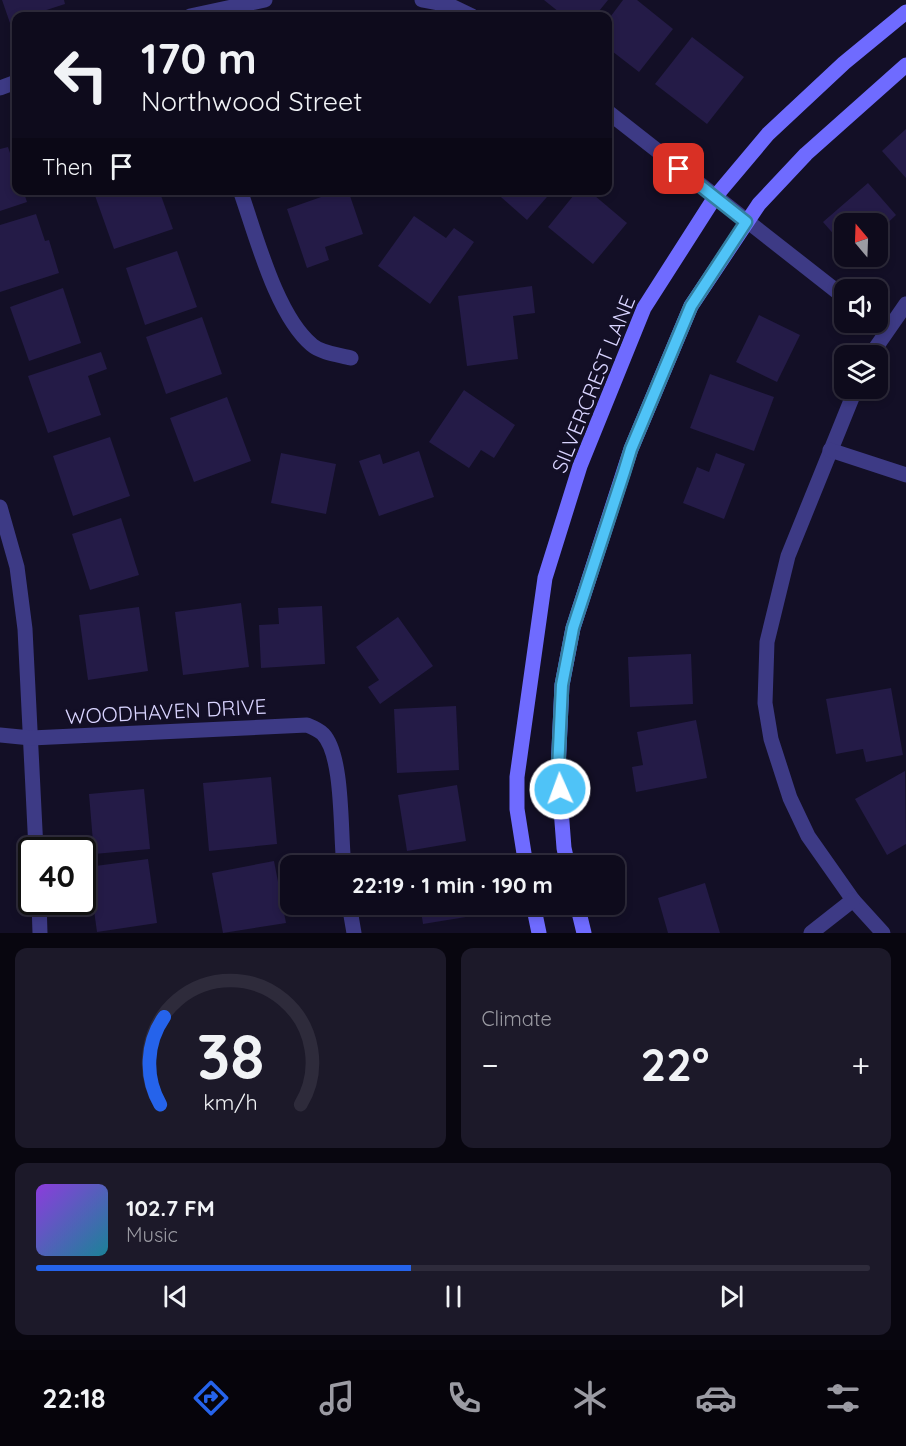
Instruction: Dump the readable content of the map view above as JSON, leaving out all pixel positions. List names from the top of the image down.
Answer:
{
  "streets": {
    "street": ["SILVERCREST LANE", "WOODHAVEN DRIVE"]
  },
  "north": "top",
  "page": {
    "turn": ["170 m", "Northwood Street"],
    "then": "Then",
    "limit": "40",
    "trip": "22:19 · 1 min · 190 m",
    "tile": "Climate",
    "heat": ["−", "22°", "+"],
    "song": ["102.7 FM", "Music"],
    "tabs": "22:18",
    "gauge": ["38", "km/h"]
  }
}
